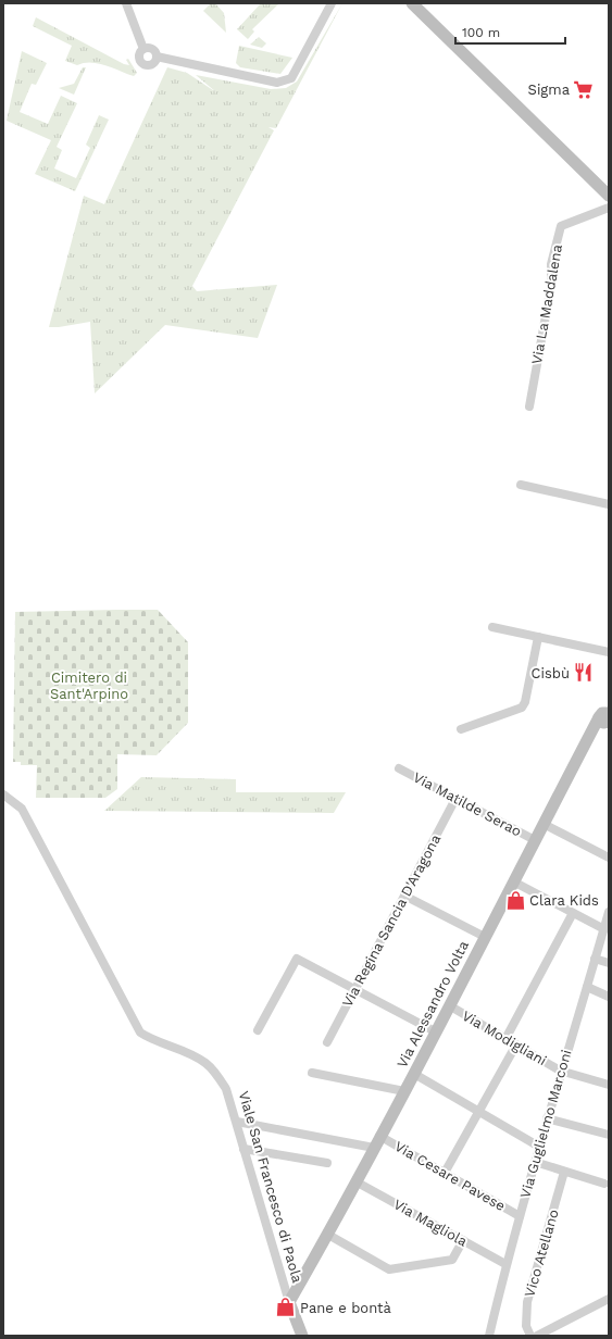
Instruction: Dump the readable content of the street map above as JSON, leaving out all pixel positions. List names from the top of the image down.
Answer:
{
  "streets": {
    "street": [
      "Via La Maddalena",
      "Via Matilde Serao",
      "Via Regina Sancia D'Aragona",
      "Via Alessandro Volta",
      "Via Modigliani",
      "Via Guglielmo Marconi",
      "Via Cesare Pavese",
      "Viale San Francesco di Paola",
      "Via Magliola",
      "Vico Atellano"
    ]
  },
  "crossings": [
    ["Via Matilde Serao", "Via Regina Sancia D'Aragona"],
    ["Via Matilde Serao", "Via Alessandro Volta"],
    ["Via Alessandro Volta", "Via Modigliani"],
    ["Via Alessandro Volta", "Via Cesare Pavese"],
    ["Via Alessandro Volta", "Viale San Francesco di Paola"],
    ["Via Alessandro Volta", "Via Magliola"],
    ["Via Modigliani", "Via Guglielmo Marconi"],
    ["Via Guglielmo Marconi", "Via Cesare Pavese"],
    ["Via Guglielmo Marconi", "Via Magliola"]
  ],
  "parks": ["Cimitero di Sant'Arpino"],
  "places": {
    "supermarket": ["Sigma"],
    "restaurant": ["Cisbù"],
    "shop": ["Clara Kids", "Pane e bontà"]
  },
  "scale_bar": "100 m"
}
